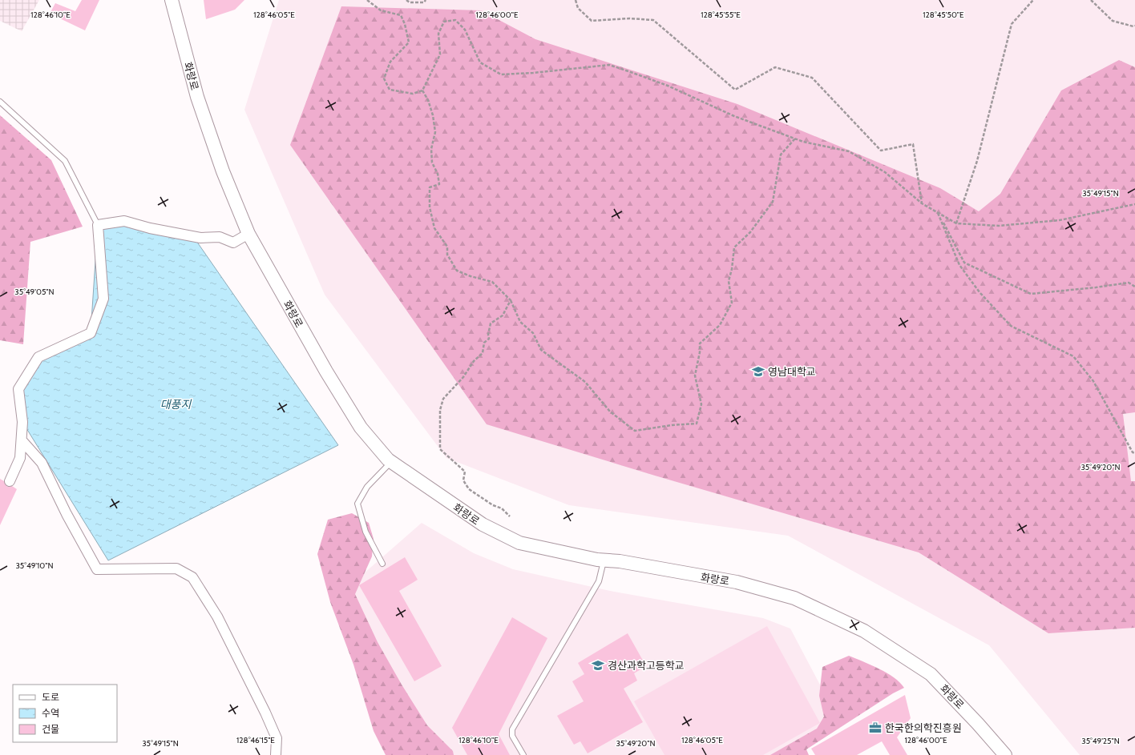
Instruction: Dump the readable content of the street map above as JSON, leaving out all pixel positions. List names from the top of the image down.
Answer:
{
  "streets": {
    "street": ["화랑로"]
  },
  "water": ["대풍지"],
  "places": {
    "school or university": ["영남대학교", "경산과학고등학교"],
    "office": ["한국한의학진흥원"]
  },
  "legend": ["도로", "수역", "건물"],
  "coordinates": [
    "128°45'50\"E",
    "128°46'10\"E",
    "128°46'05\"E",
    "128°46'00\"E",
    "128°45'55\"E",
    "35°49'15\"N",
    "35°49'05\"N",
    "35°49'20\"N",
    "35°49'10\"N",
    "128°46'15\"E",
    "35°49'25\"N"
  ]
}
